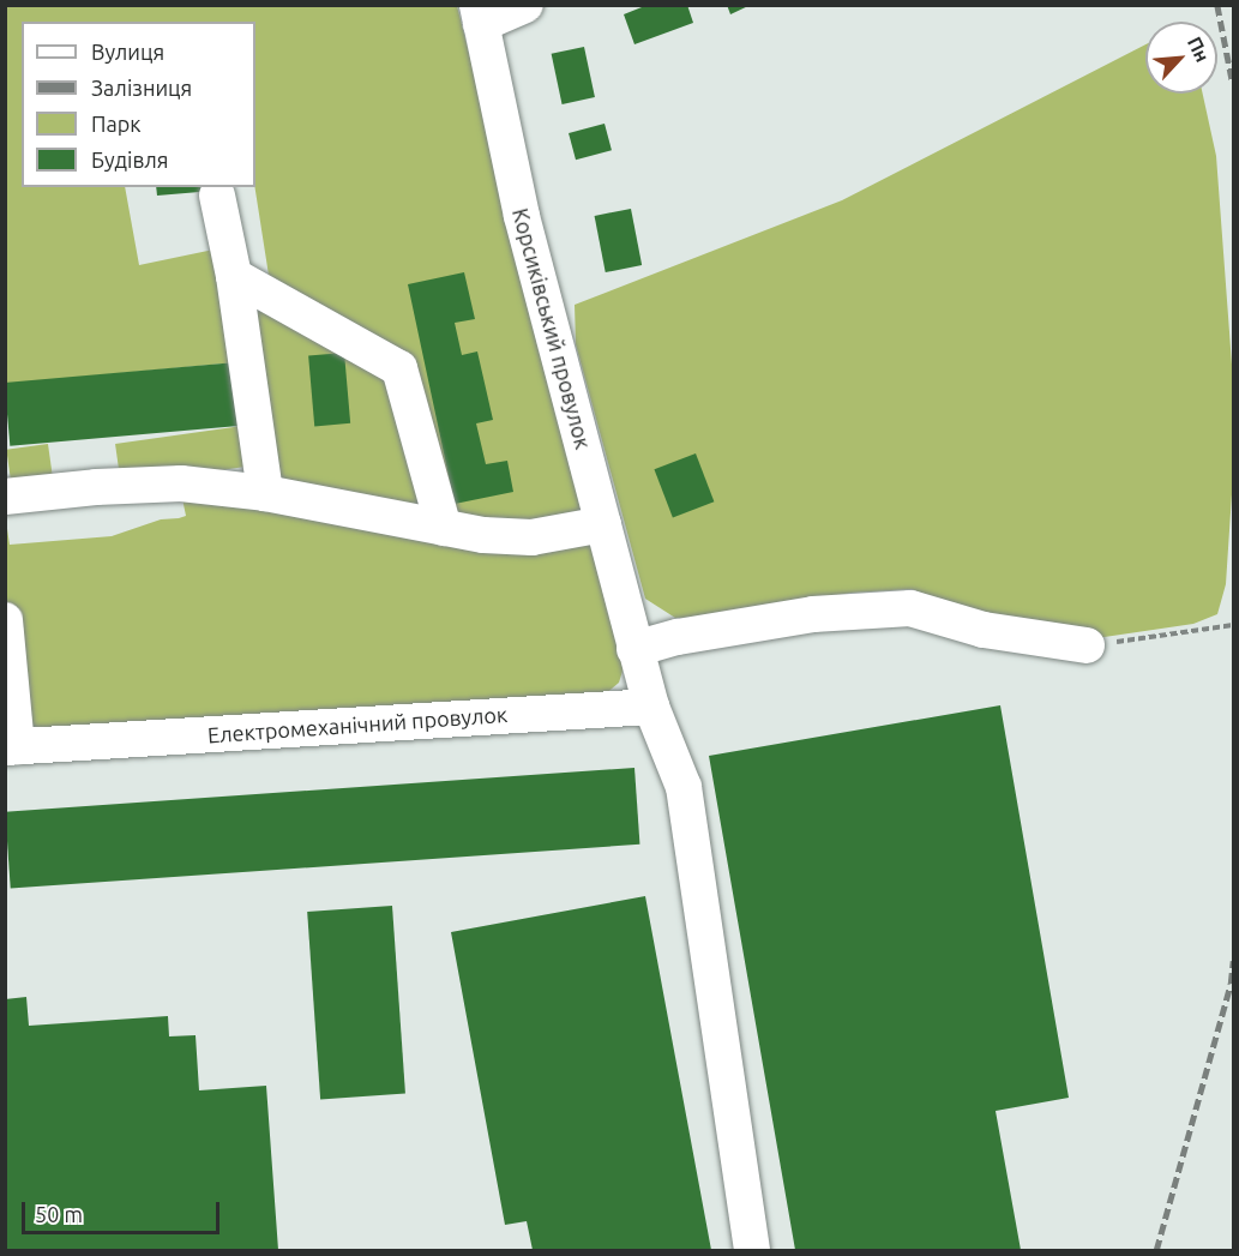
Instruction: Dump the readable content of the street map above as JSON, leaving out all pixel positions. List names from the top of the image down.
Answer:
{
  "streets": {
    "street": ["Корсиківський провулок", "Електромеханічний провулок"]
  },
  "legend": [
    "Вулиця",
    "Залізниця",
    "Парк",
    "Будівля"
  ],
  "scale_bar": "50 m",
  "north": "top right"
}
